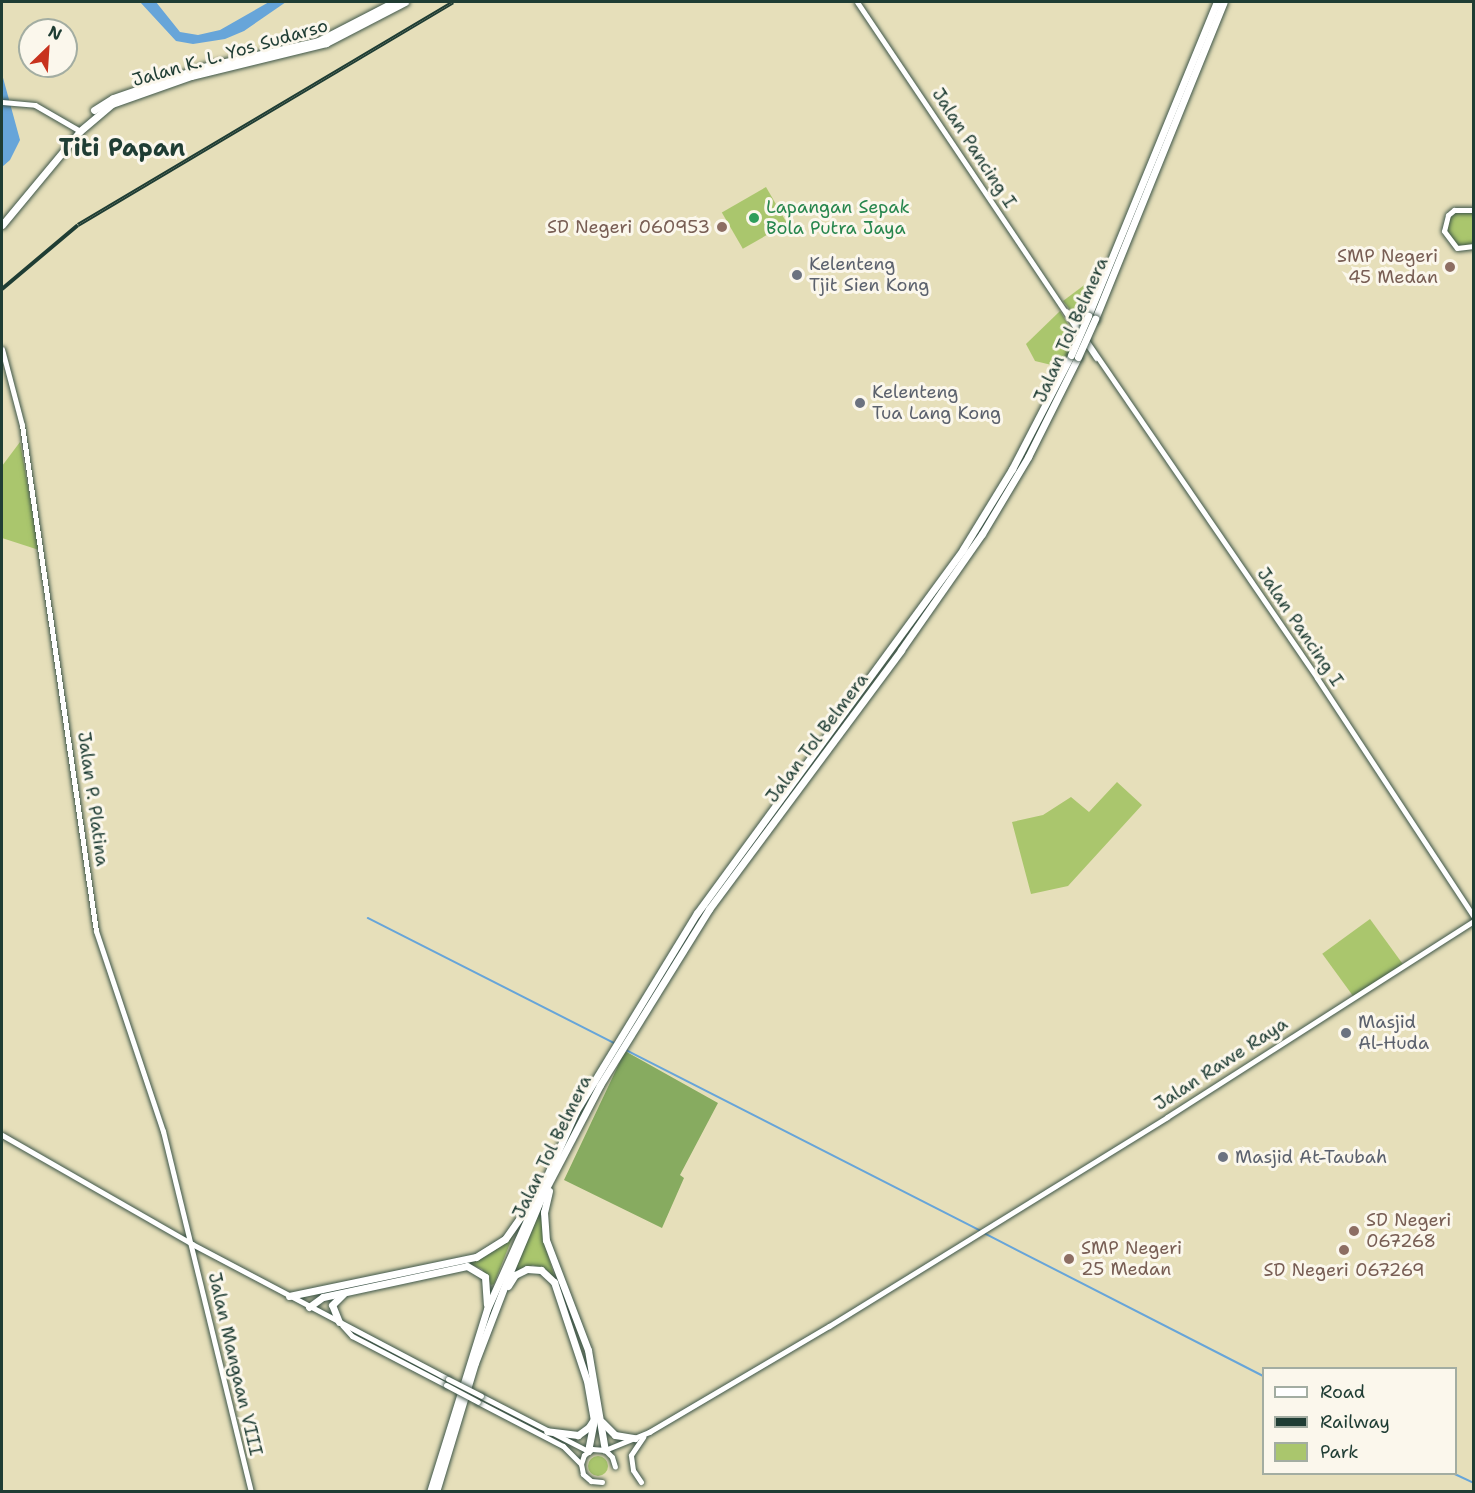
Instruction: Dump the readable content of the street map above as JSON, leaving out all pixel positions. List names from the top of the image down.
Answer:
{
  "streets": {
    "highway": ["Jalan K. L. Yos Sudarso", "Jalan Tol Belmera"],
    "street": [
      "Jalan Pancing I",
      "Jalan P. Platina",
      "Jalan Rawe Raya",
      "Jalan Mangaan VIII"
    ]
  },
  "crossings": [
    ["Jalan Pancing I", "Jalan Rawe Raya"],
    ["Jalan P. Platina", "Jalan Mangaan VIII"]
  ],
  "districts": ["Titi Papan"],
  "places": [
    "Lapangan Sepak Bola Putra Jaya",
    "SD Negeri 060953",
    "SMP Negeri 45 Medan",
    "Kelenteng Tjit Sien Kong",
    "Kelenteng Tua Lang Kong",
    "Masjid Al-Huda",
    "Masjid At-Taubah",
    "SD Negeri 067268",
    "SD Negeri 067269",
    "SMP Negeri 25 Medan"
  ],
  "legend": ["Road", "Railway", "Park"],
  "north": "top right"
}
